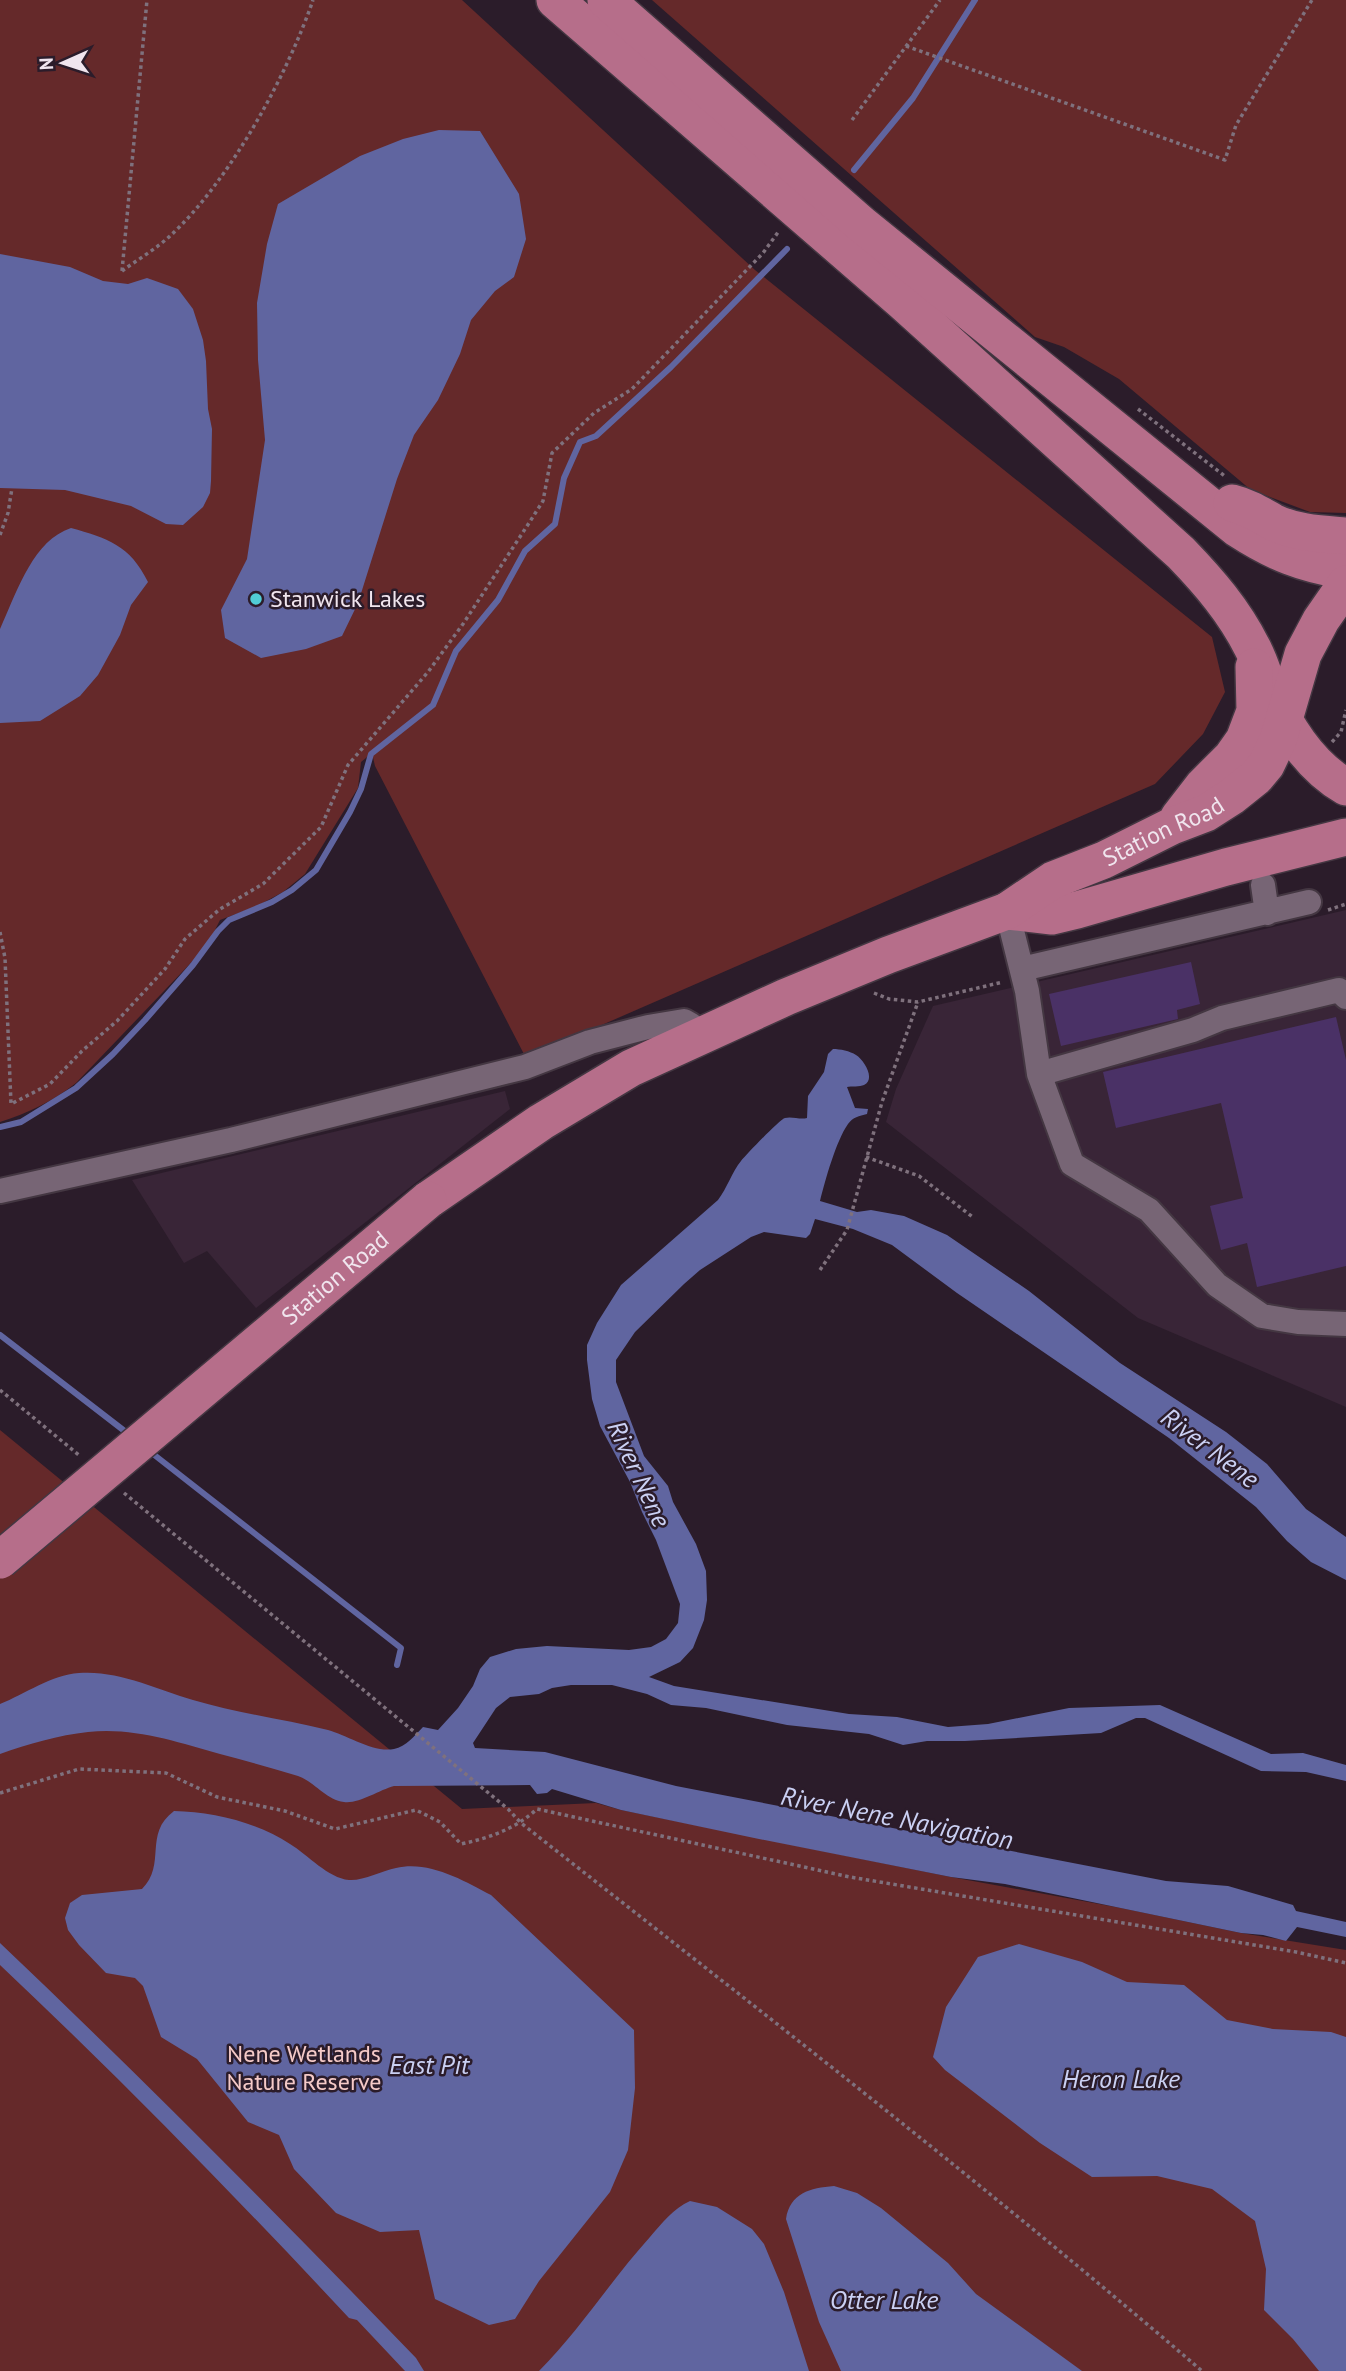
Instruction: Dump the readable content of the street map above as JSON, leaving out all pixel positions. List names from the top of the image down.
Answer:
{
  "streets": {
    "highway": ["Station Road"]
  },
  "water": [
    "River Nene",
    "River Nene Navigation",
    "East Pit",
    "Heron Lake",
    "Otter Lake"
  ],
  "parks": ["Nene Wetlands Nature Reserve"],
  "places": ["Stanwick Lakes"],
  "north": "left"
}
